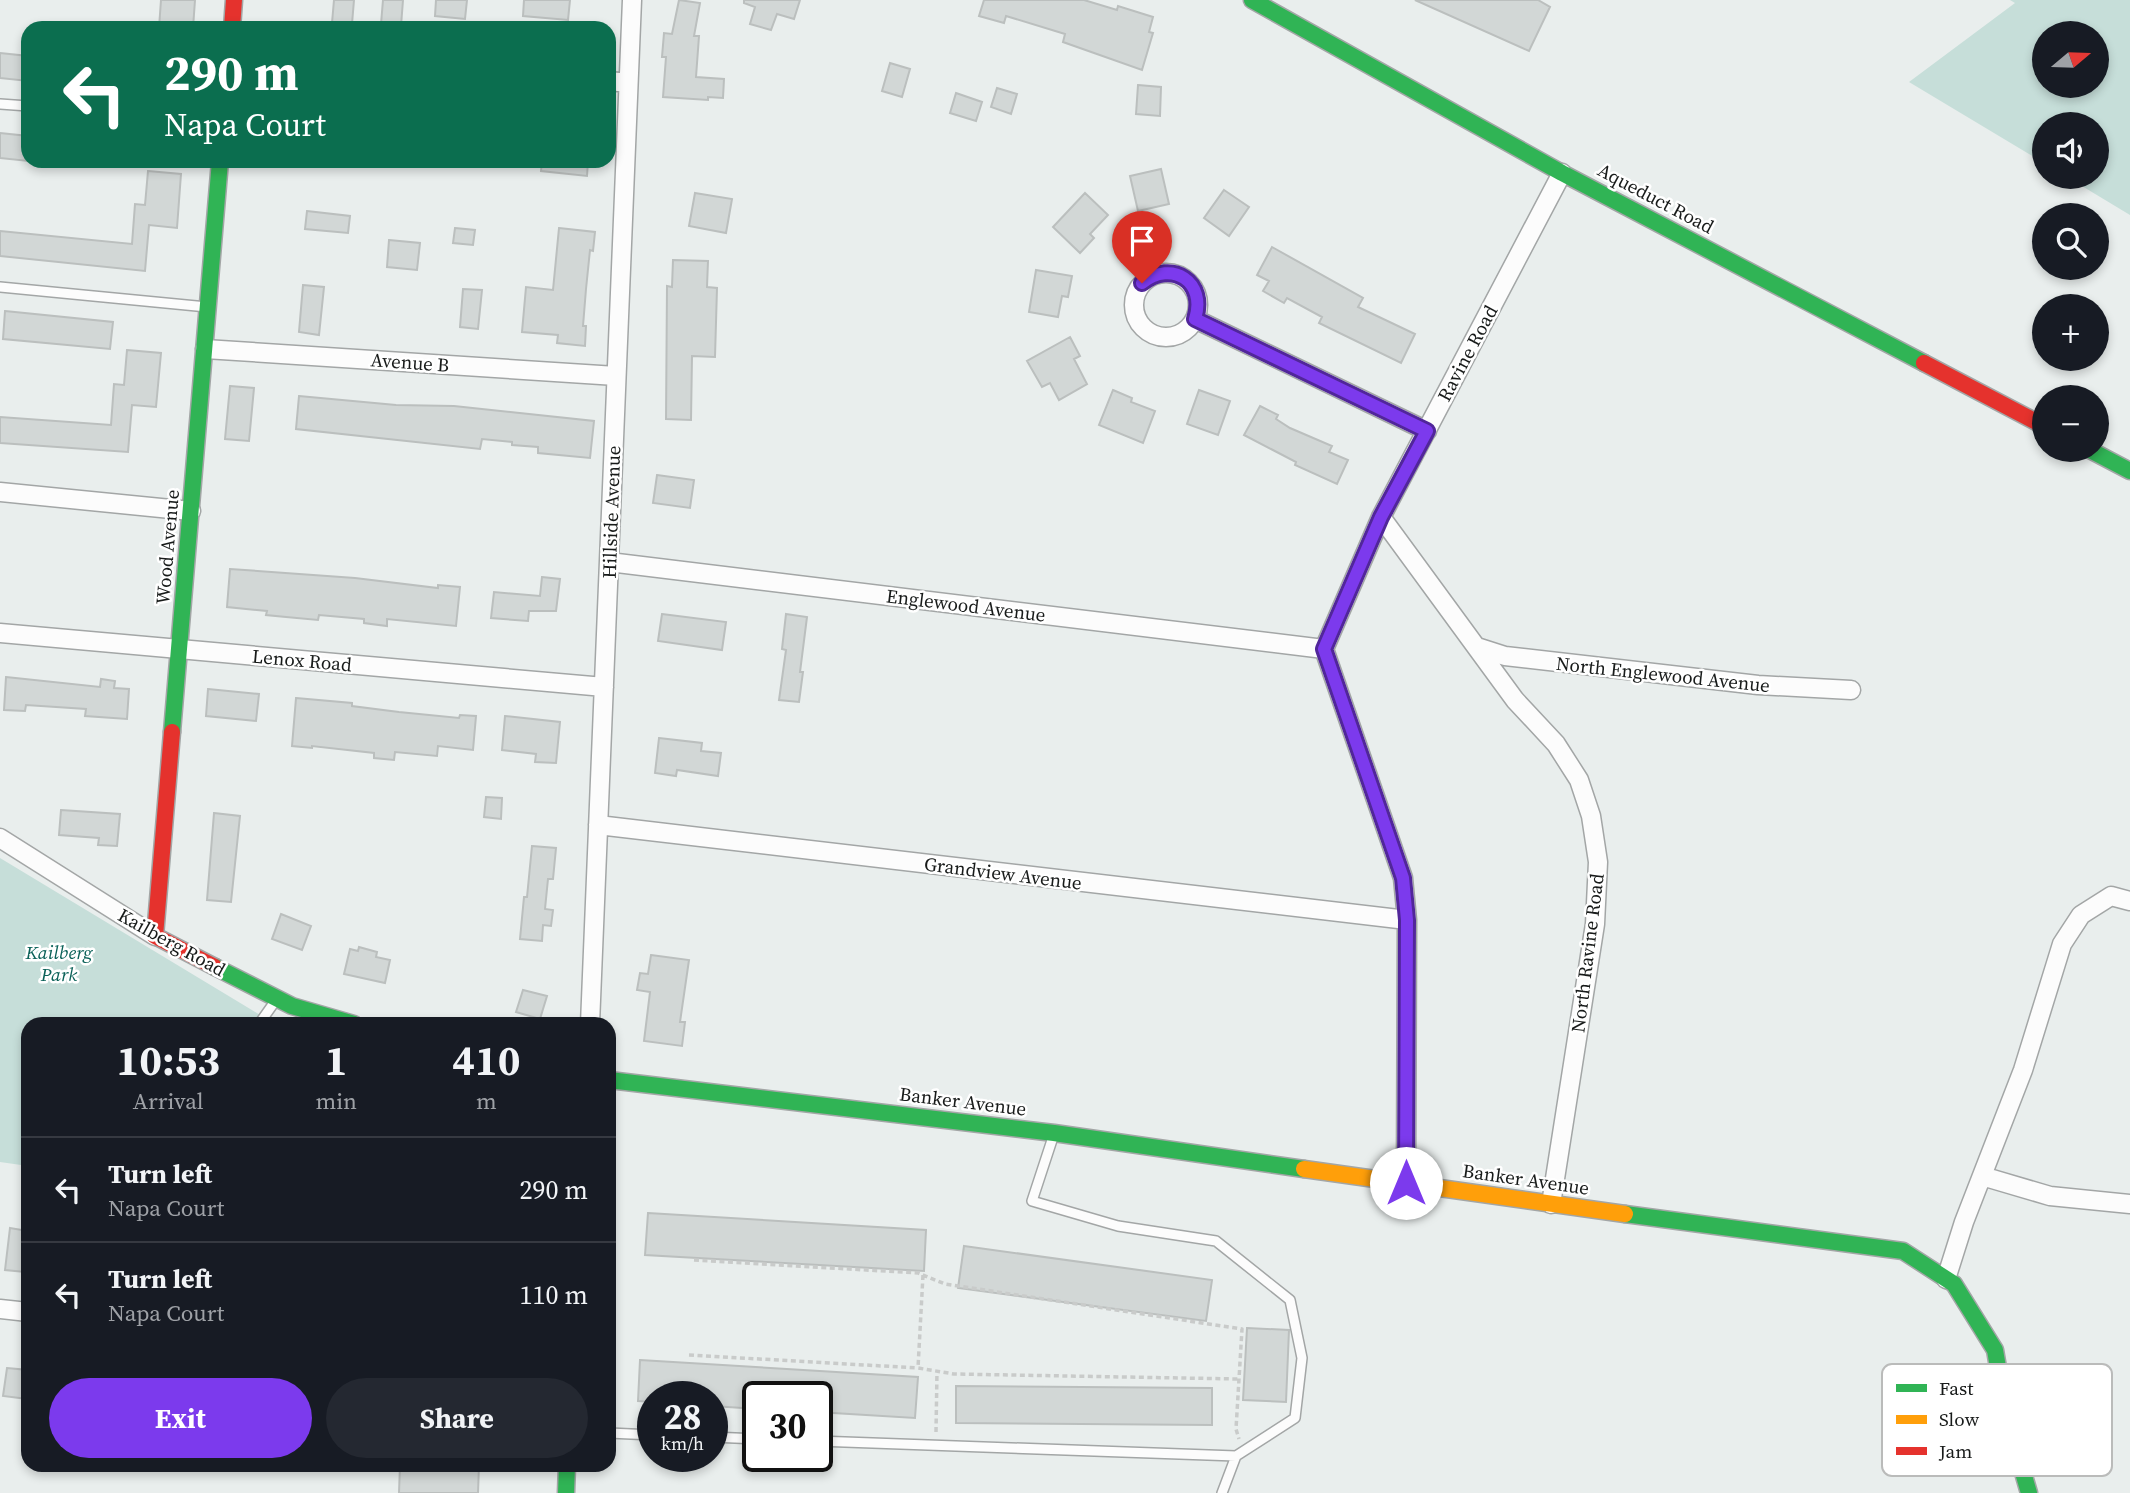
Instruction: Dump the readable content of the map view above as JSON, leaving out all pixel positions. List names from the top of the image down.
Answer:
{
  "streets": {
    "street": [
      "Aqueduct Road",
      "Ravine Road",
      "Avenue B",
      "Hillside Avenue",
      "Wood Avenue",
      "Englewood Avenue",
      "Lenox Road",
      "North Englewood Avenue",
      "Grandview Avenue",
      "Kailberg Road",
      "North Ravine Road",
      "Banker Avenue"
    ]
  },
  "crossings": [
    ["Aqueduct Road", "Ravine Road"],
    ["Ravine Road", "Englewood Avenue"],
    ["Ravine Road", "North Ravine Road"],
    ["Avenue B", "Hillside Avenue"],
    ["Avenue B", "Wood Avenue"],
    ["Hillside Avenue", "Englewood Avenue"],
    ["Hillside Avenue", "Lenox Road"],
    ["Hillside Avenue", "Grandview Avenue"],
    ["Wood Avenue", "Lenox Road"],
    ["Wood Avenue", "Kailberg Road"],
    ["North Englewood Avenue", "North Ravine Road"],
    ["North Ravine Road", "Banker Avenue"]
  ],
  "parks": ["Kailberg Park"],
  "legend": ["Fast", "Slow", "Jam"],
  "north": "right",
  "page": {
    "map_buttons": ["+", "−"],
    "turn": ["290 m", "Napa Court"],
    "eta": [
      "10:53",
      "Arrival",
      "1",
      "min",
      "410",
      "m"
    ],
    "list": [
      {
        "name": "Turn left",
        "note": "Napa Court",
        "value": "290 m"
      },
      {
        "name": "Turn left",
        "note": "Napa Court",
        "value": "110 m"
      }
    ],
    "buttons": ["Exit", "Share"],
    "speed": "28 km/h",
    "limit": "30"
  }
}
